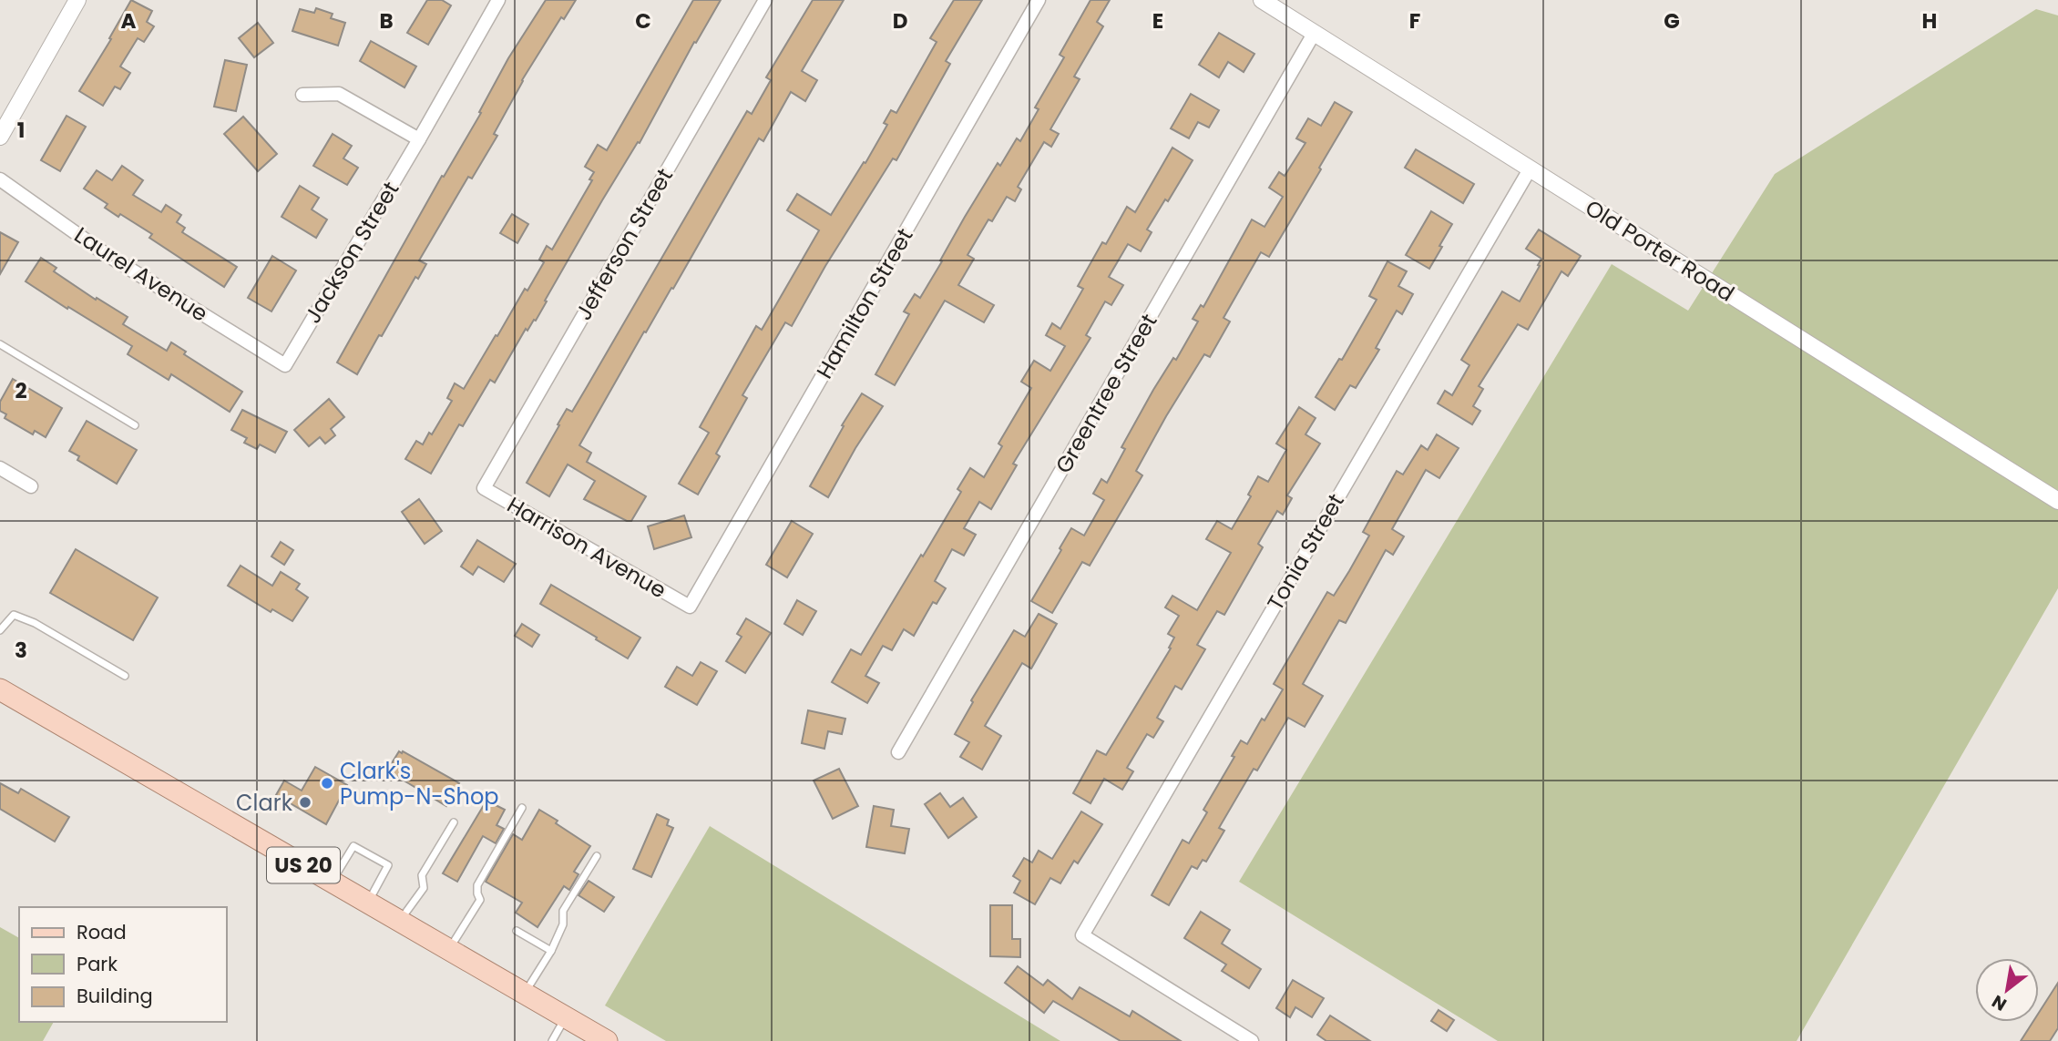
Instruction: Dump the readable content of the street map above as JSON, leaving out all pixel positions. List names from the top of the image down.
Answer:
{
  "streets": {
    "main road": ["US 20"],
    "street": [
      "Jefferson Street",
      "Old Porter Road",
      "Jackson Street",
      "Laurel Avenue",
      "Hamilton Street",
      "Greentree Street",
      "Harrison Avenue",
      "Tonia Street"
    ]
  },
  "crossings": [
    ["Jefferson Street", "Harrison Avenue"],
    ["Old Porter Road", "Greentree Street"],
    ["Old Porter Road", "Tonia Street"],
    ["Jackson Street", "Laurel Avenue"],
    ["Hamilton Street", "Harrison Avenue"]
  ],
  "places": ["Clark's Pump-N-Shop", "Clark"],
  "legend": ["Road", "Park", "Building"],
  "north": "bottom left",
  "grid": {
    "columns": [
      "A",
      "B",
      "C",
      "D",
      "E",
      "F",
      "G",
      "H"
    ],
    "rows": ["1", "2", "3"]
  }
}
